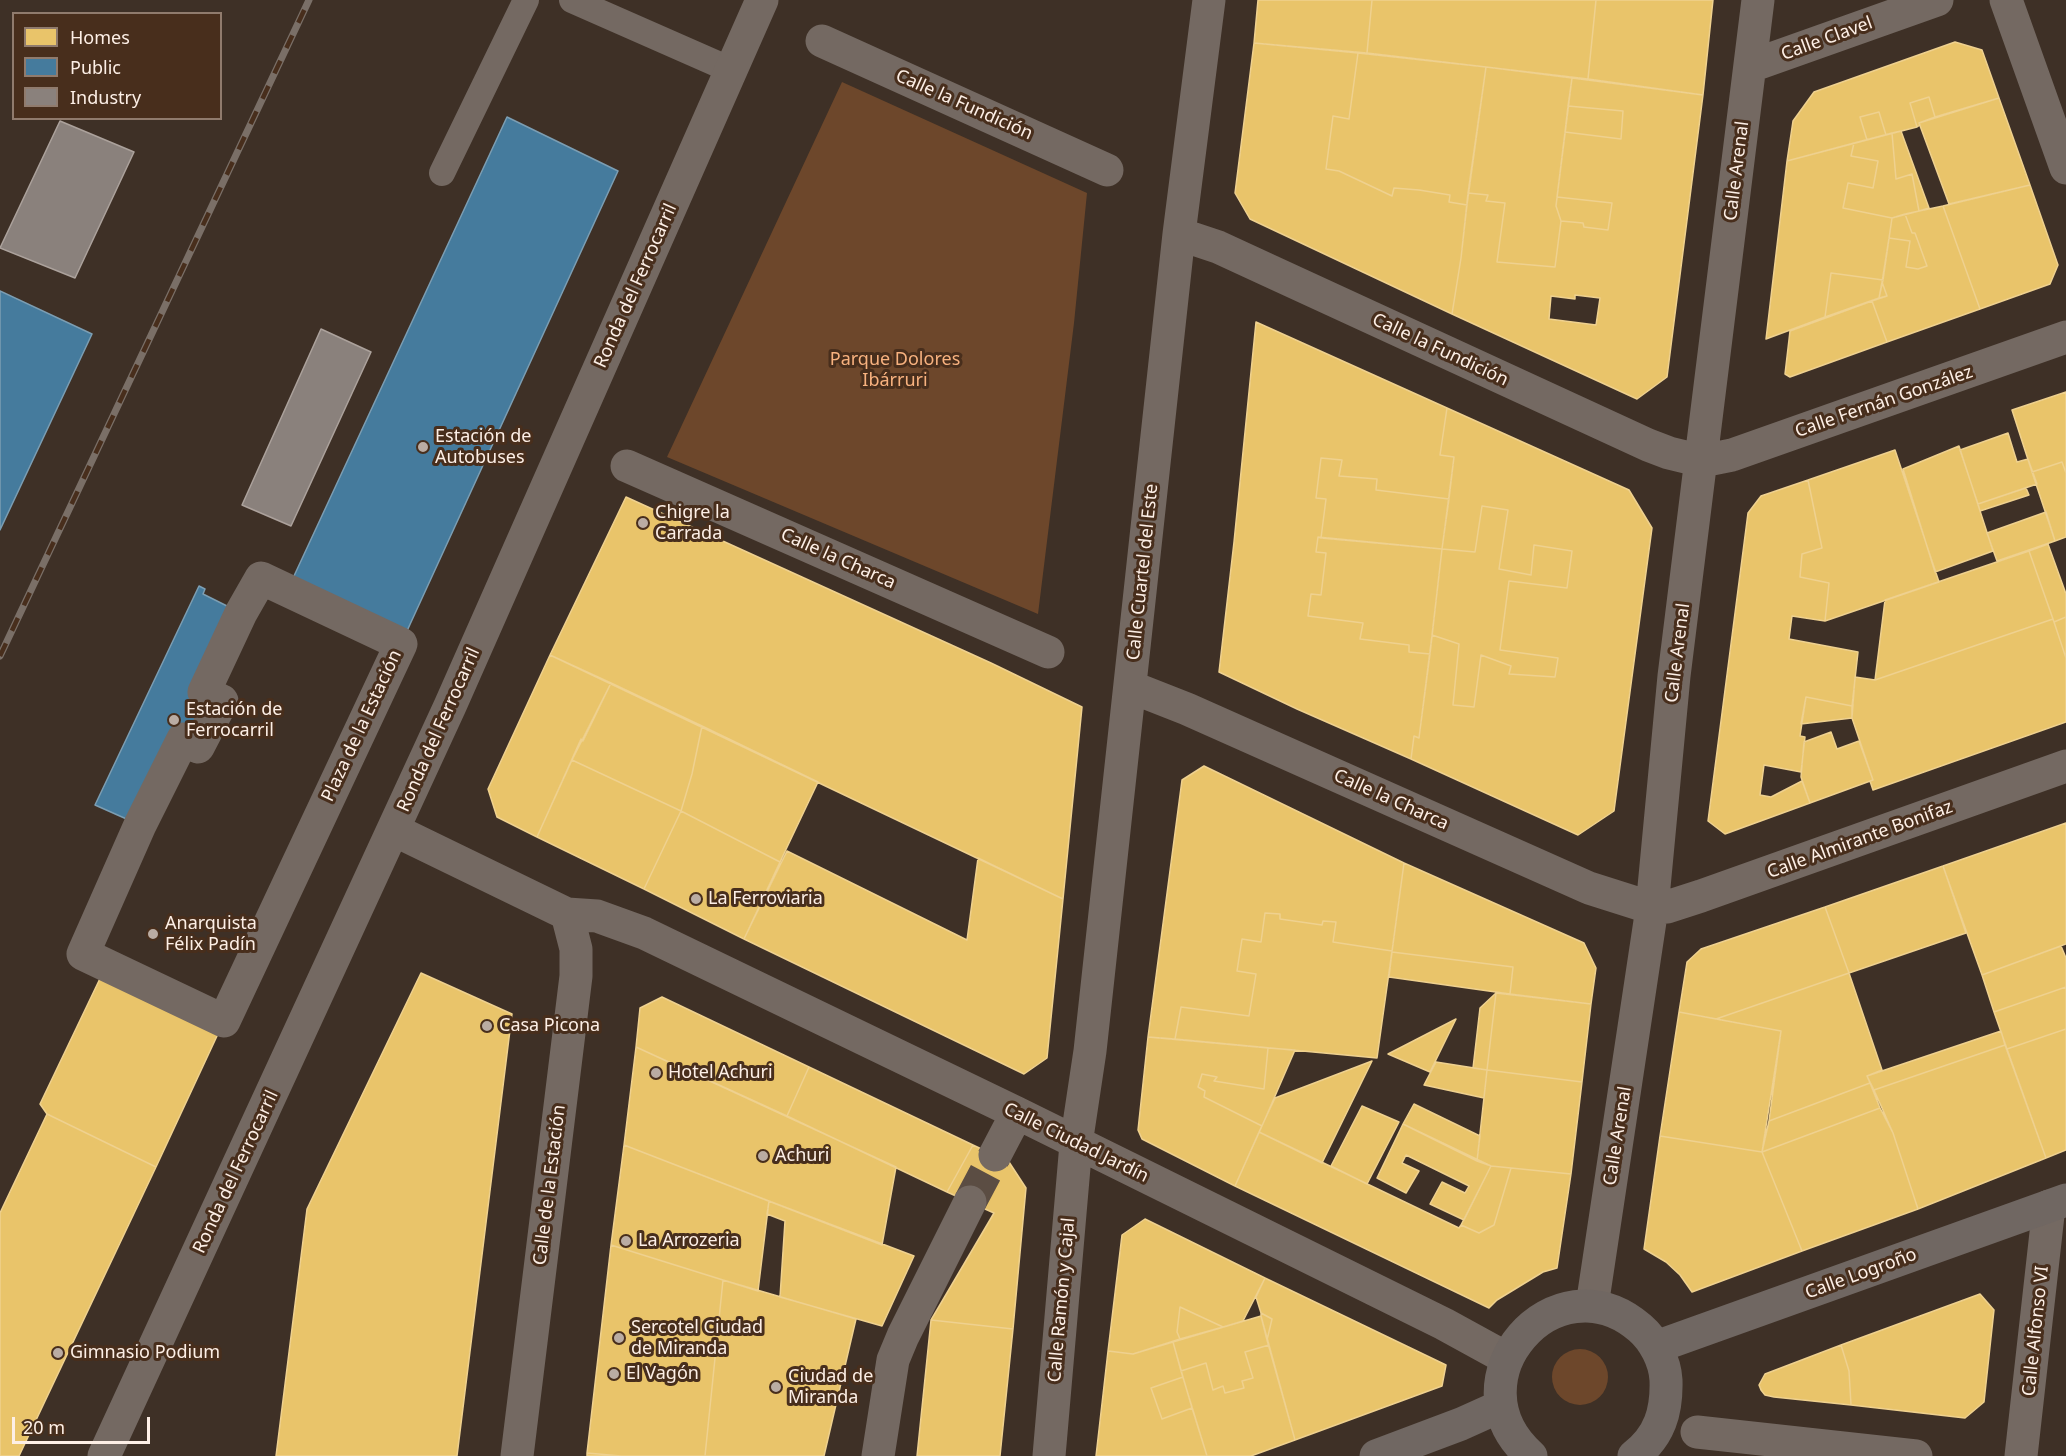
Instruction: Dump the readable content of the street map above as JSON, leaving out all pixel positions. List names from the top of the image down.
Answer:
{
  "streets": {
    "main road": ["Calle Logroño"],
    "street": [
      "Calle Clavel",
      "Calle la Fundición",
      "Calle Arenal",
      "Ronda del Ferrocarril",
      "Calle Fernán González",
      "Calle la Charca",
      "Calle Cuartel del Este",
      "Plaza de la Estación",
      "Calle Almirante Bonifaz",
      "Calle Ciudad Jardín",
      "Calle de la Estación",
      "Calle Ramón y Cajal",
      "Calle Alfonso VI"
    ]
  },
  "crossings": [
    ["Calle Clavel", "Calle Arenal"],
    ["Calle la Fundición", "Calle Arenal"],
    ["Calle la Fundición", "Calle Fernán González"],
    ["Calle la Fundición", "Calle Cuartel del Este"],
    ["Calle Arenal", "Calle Fernán González"],
    ["Calle Arenal", "Calle la Charca"],
    ["Calle Arenal", "Calle Almirante Bonifaz"],
    ["Calle la Charca", "Calle Cuartel del Este"],
    ["Calle la Charca", "Calle Almirante Bonifaz"],
    ["Calle Cuartel del Este", "Calle Ciudad Jardín"],
    ["Calle Cuartel del Este", "Calle Ramón y Cajal"],
    ["Calle Ciudad Jardín", "Calle de la Estación"],
    ["Calle Ciudad Jardín", "Calle Ramón y Cajal"],
    ["Calle Logroño", "Calle Alfonso VI"]
  ],
  "parks": ["Parque Dolores Ibárruri"],
  "places": [
    "Estación de Autobuses",
    "Chigre la Carrada",
    "Estación de Ferrocarril",
    "La Ferroviaria",
    "Anarquista Félix Padín",
    "Casa Picona",
    "Hotel Achuri",
    "Achuri",
    "La Arrozeria",
    "Sercotel Ciudad de Miranda",
    "Gimnasio Podium",
    "El Vagón",
    "Ciudad de Miranda"
  ],
  "legend": ["Homes", "Public", "Industry"],
  "scale_bar": "20 m"
}
